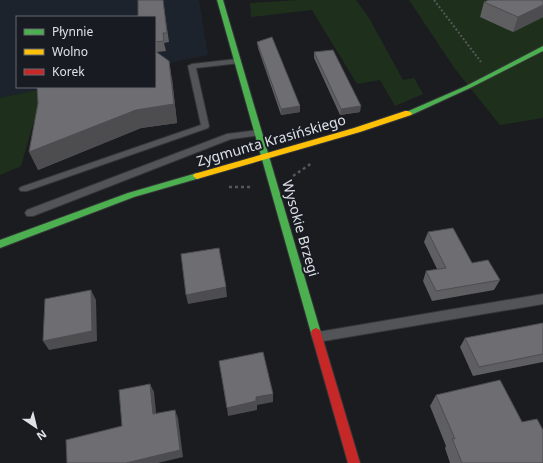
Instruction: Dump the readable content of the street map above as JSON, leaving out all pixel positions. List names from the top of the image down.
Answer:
{
  "streets": {
    "street": ["Zygmunta Krasińskiego", "Wysokie Brzegi"]
  },
  "crossings": [
    ["Zygmunta Krasińskiego", "Wysokie Brzegi"]
  ],
  "legend": ["Płynnie", "Wolno", "Korek"],
  "north": "bottom right"
}
